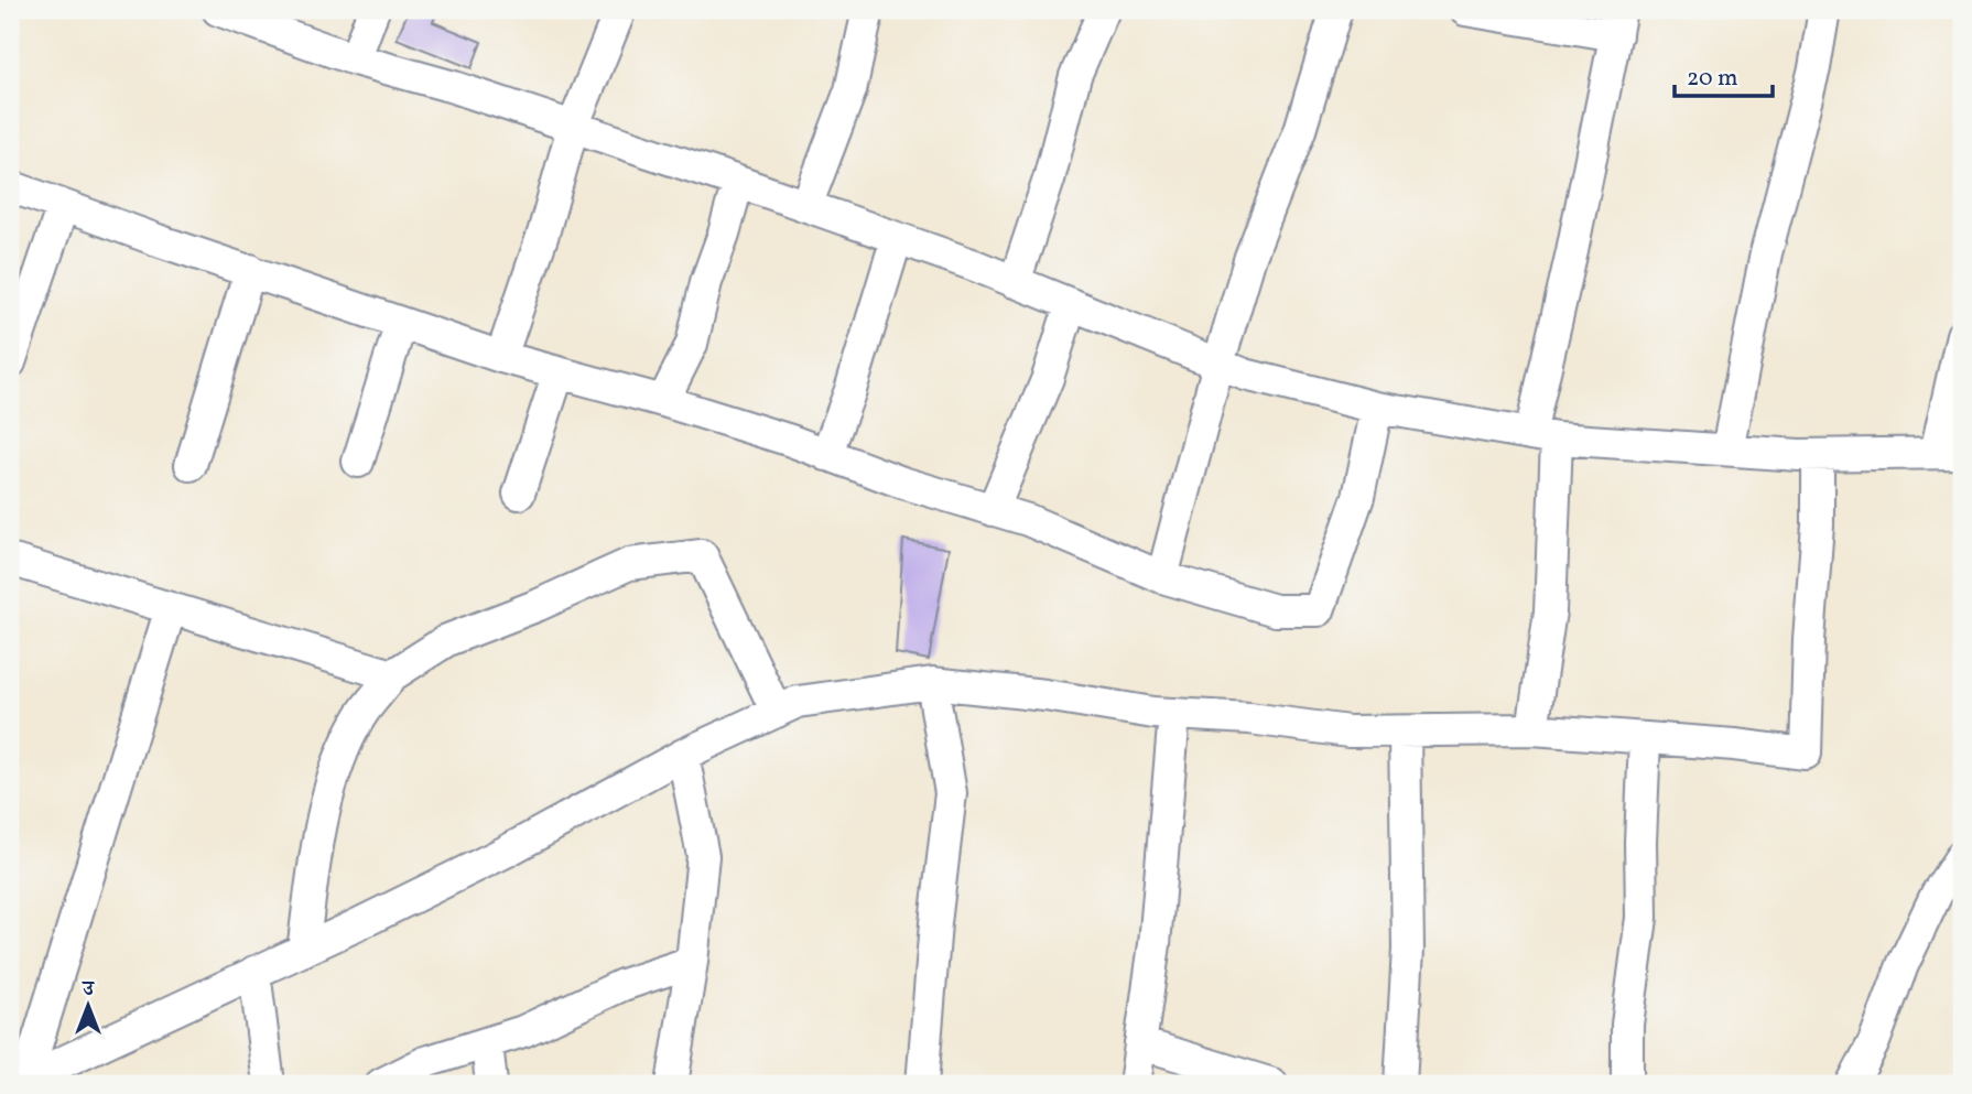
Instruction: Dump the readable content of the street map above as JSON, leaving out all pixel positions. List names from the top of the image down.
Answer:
{
  "scale_bar": "20 m",
  "north": "top"
}
